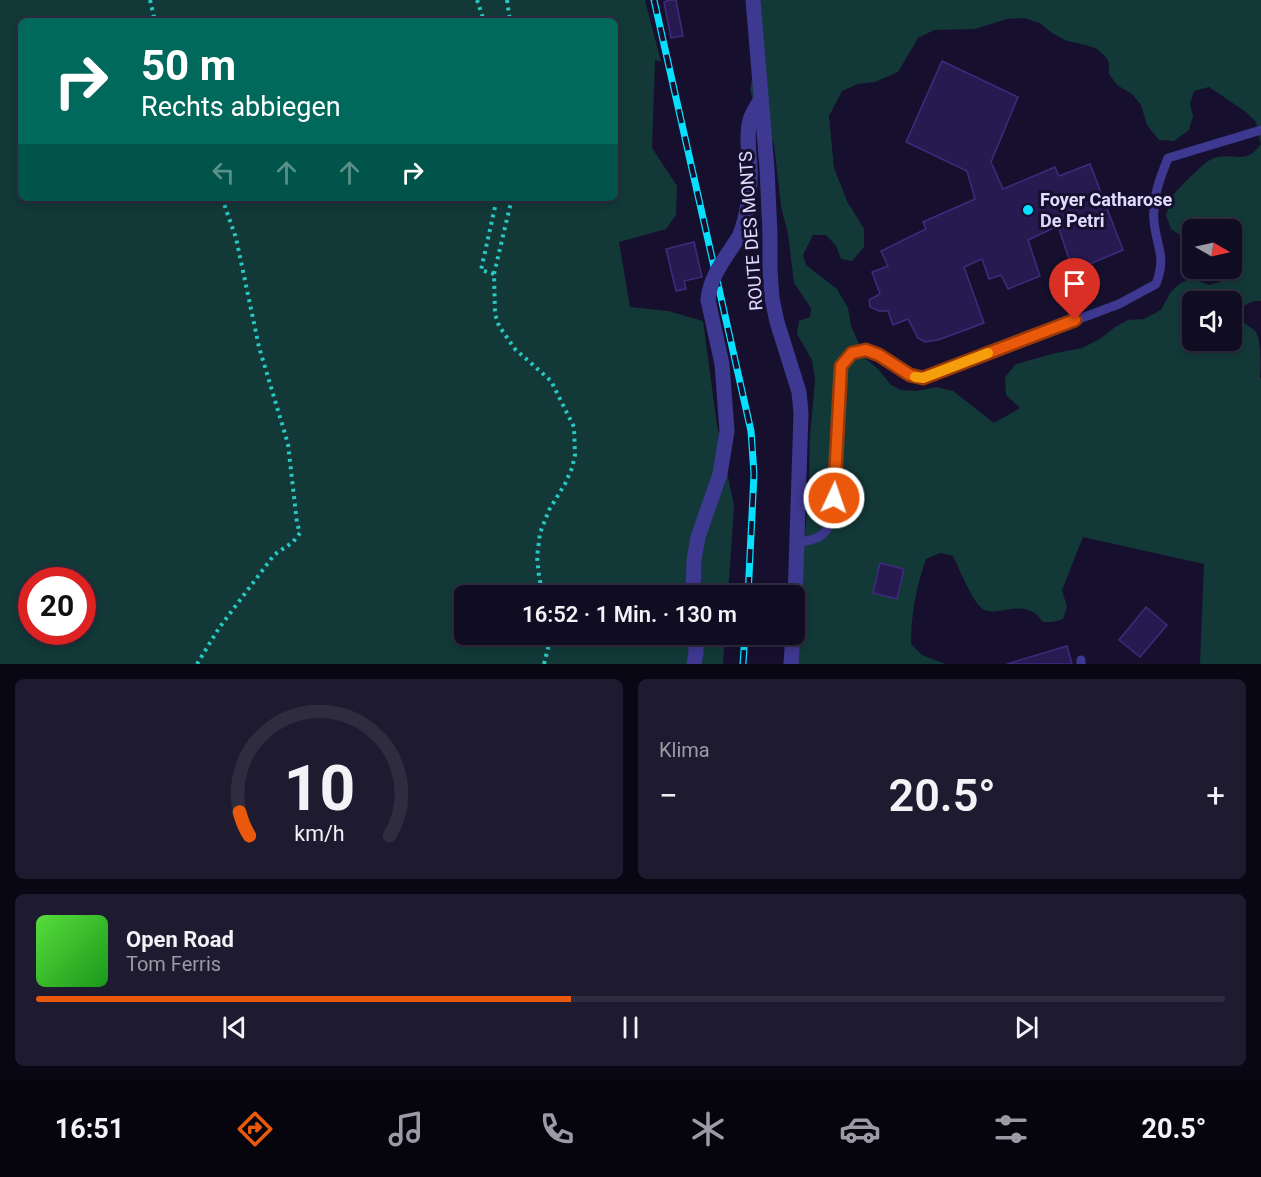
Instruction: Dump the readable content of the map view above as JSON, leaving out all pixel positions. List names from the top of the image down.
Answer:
{
  "streets": {
    "street": ["ROUTE DES MONTS"]
  },
  "places": ["Foyer Catharose De Petri"],
  "north": "right",
  "page": {
    "turn": ["50 m", "Rechts abbiegen"],
    "limit": "20",
    "trip": "16:52 · 1 Min. · 130 m",
    "tile": "Klima",
    "heat": ["−", "20.5°", "+"],
    "song": ["Open Road", "Tom Ferris"],
    "tabs": ["16:51", "20.5°"],
    "gauge": ["10", "km/h"]
  }
}
